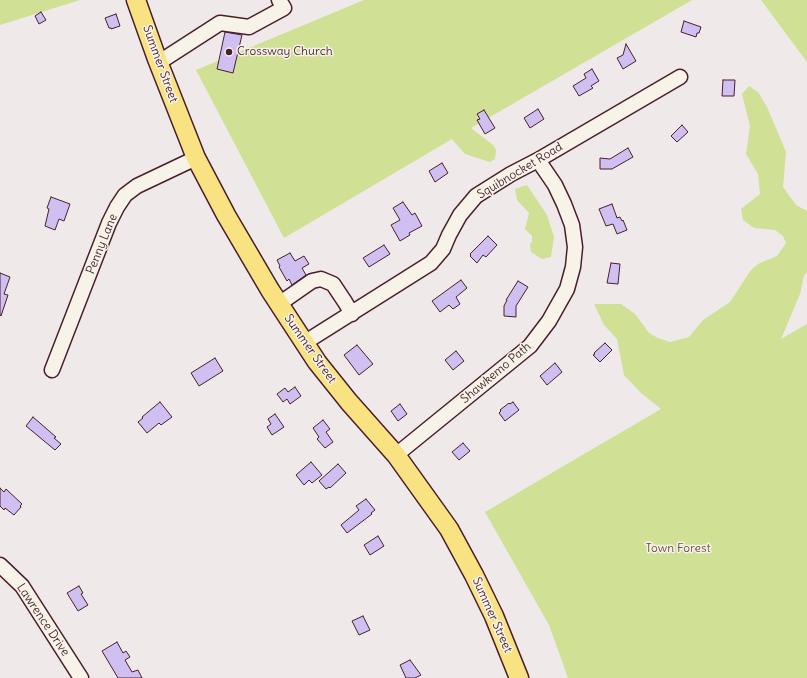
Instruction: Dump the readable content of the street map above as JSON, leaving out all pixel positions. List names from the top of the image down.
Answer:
{
  "streets": {
    "main road": ["Summer Street"],
    "street": [
      "Squibnocket Road",
      "Penny Lane",
      "Shawkemo Path",
      "Lawrence Drive"
    ]
  },
  "crossings": [
    ["Summer Street", "Squibnocket Road"],
    ["Summer Street", "Penny Lane"],
    ["Summer Street", "Shawkemo Path"],
    ["Squibnocket Road", "Shawkemo Path"]
  ],
  "parks": ["Town Forest"],
  "places": ["Crossway Church"]
}
